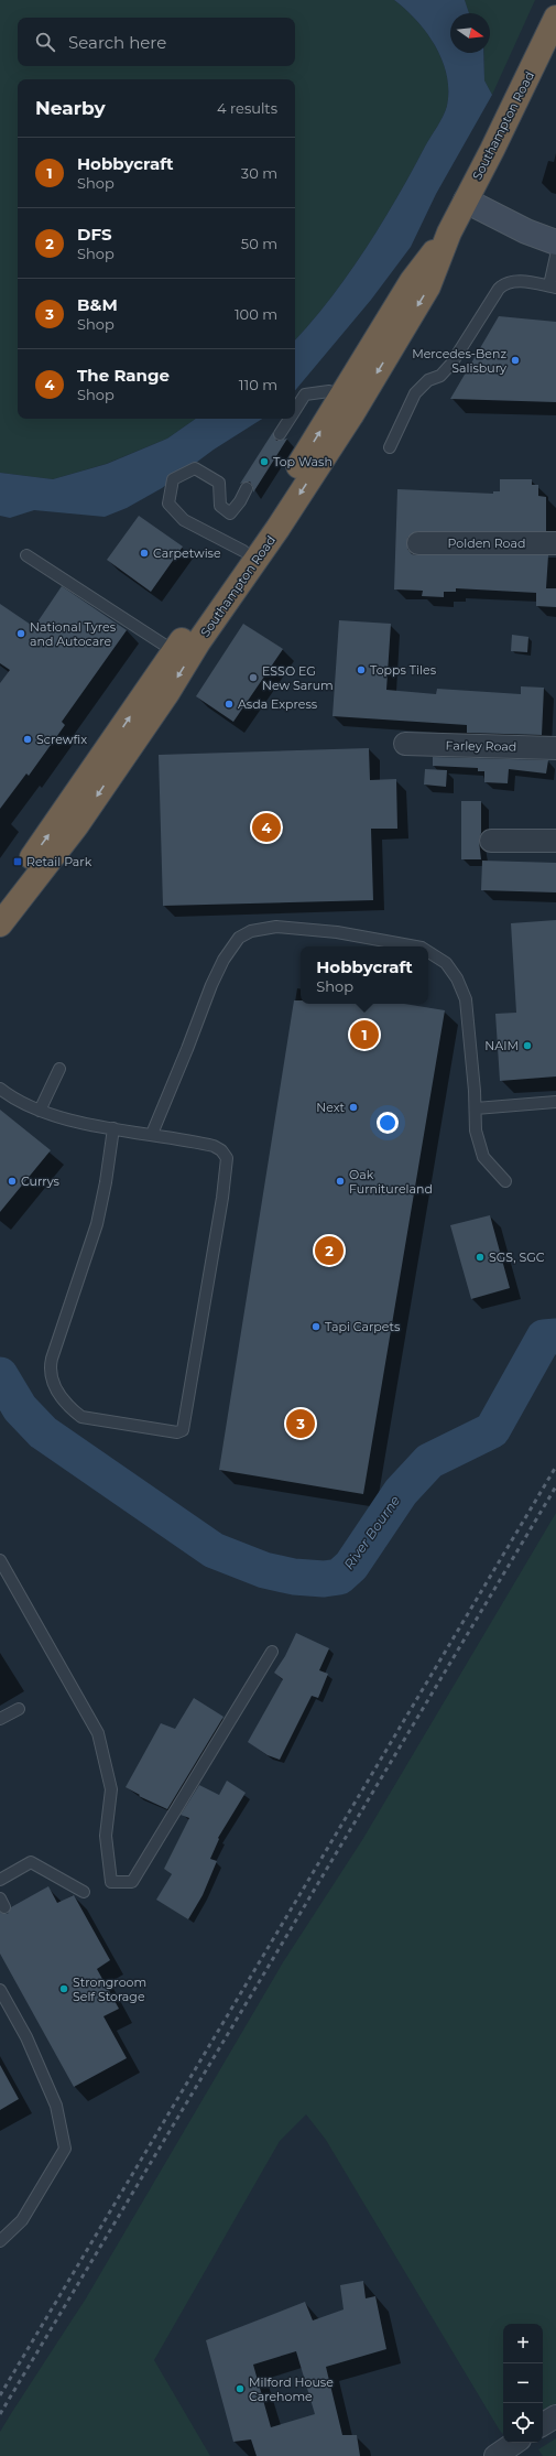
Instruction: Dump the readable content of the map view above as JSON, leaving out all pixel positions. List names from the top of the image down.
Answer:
{
  "streets": {
    "highway": ["Southampton Road"],
    "street": ["Polden Road", "Farley Road"]
  },
  "water": ["River Bourne"],
  "places": {
    "other": [
      "Mercedes-Benz Salisbury",
      "Top Wash",
      "Carpetwise",
      "National Tyres and Autocare",
      "Topps Tiles",
      "ESSO EG New Sarum",
      "Asda Express",
      "Screwfix",
      "NAIM",
      "Next",
      "Currys",
      "Oak Furnitureland",
      "SGS, SGC",
      "Tapi Carpets",
      "Strongroom Self Storage",
      "Milford House Carehome"
    ],
    "transit": ["Retail Park"]
  },
  "north": "right",
  "page": {
    "search": "Search here",
    "heading": ["Nearby", "4 results"],
    "list": [
      {
        "mark": "1",
        "name": "Hobbycraft",
        "note": "Shop",
        "value": "30 m"
      },
      {
        "mark": "2",
        "name": "DFS",
        "note": "Shop",
        "value": "50 m"
      },
      {
        "mark": "3",
        "name": "B&M",
        "note": "Shop",
        "value": "100 m"
      },
      {
        "mark": "4",
        "name": "The Range",
        "note": "Shop",
        "value": "110 m"
      }
    ],
    "pins": [
      "4",
      "1",
      "2",
      "3"
    ],
    "popup": ["Hobbycraft", "Shop"],
    "map_buttons": ["+", "−"]
  }
}
